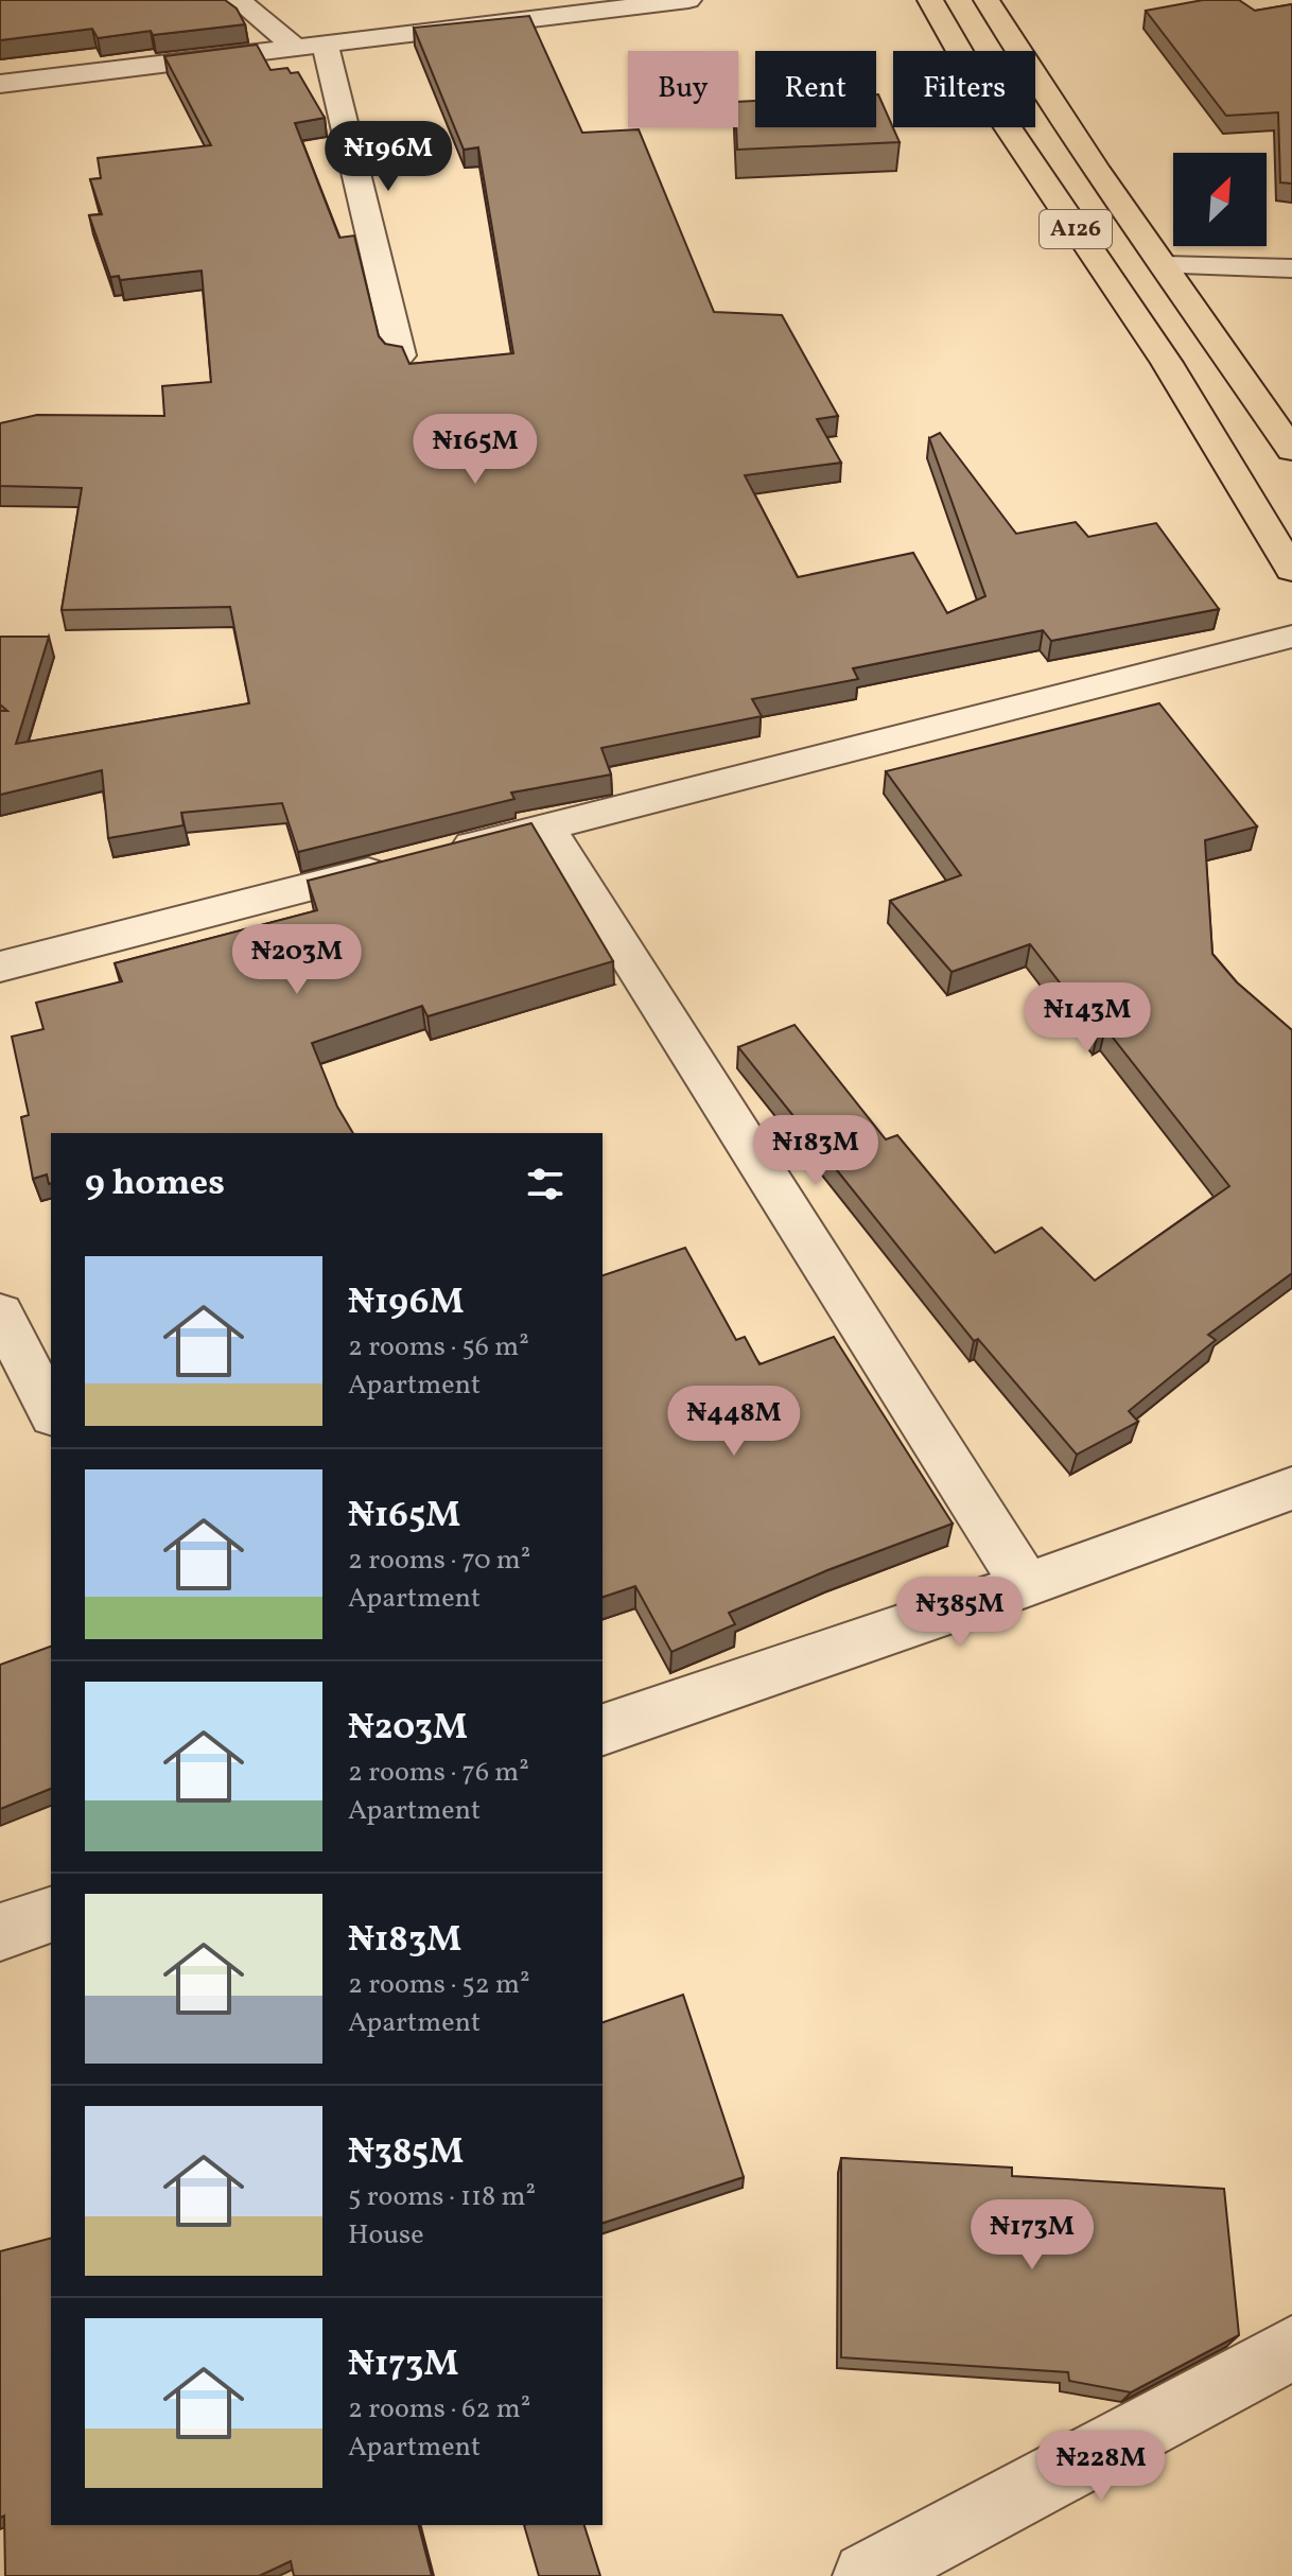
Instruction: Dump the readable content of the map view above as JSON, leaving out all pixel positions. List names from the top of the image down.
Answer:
{
  "streets": {
    "highway": ["A126"]
  },
  "north": "top right",
  "page": {
    "chip": ["Buy", "Rent", "Filters"],
    "price": [
      "₦196M",
      "₦165M",
      "₦203M",
      "₦143M",
      "₦183M",
      "₦448M",
      "₦385M",
      "₦173M",
      "₦228M"
    ],
    "heading": "9 homes",
    "list": [
      {
        "name": "₦196M",
        "note": "2 rooms · 56 m² · Apartment"
      },
      {
        "name": "₦165M",
        "note": "2 rooms · 70 m² · Apartment"
      },
      {
        "name": "₦203M",
        "note": "2 rooms · 76 m² · Apartment"
      },
      {
        "name": "₦183M",
        "note": "2 rooms · 52 m² · Apartment"
      },
      {
        "name": "₦385M",
        "note": "5 rooms · 118 m² · House"
      },
      {
        "name": "₦173M",
        "note": "2 rooms · 62 m² · Apartment"
      }
    ]
  }
}
